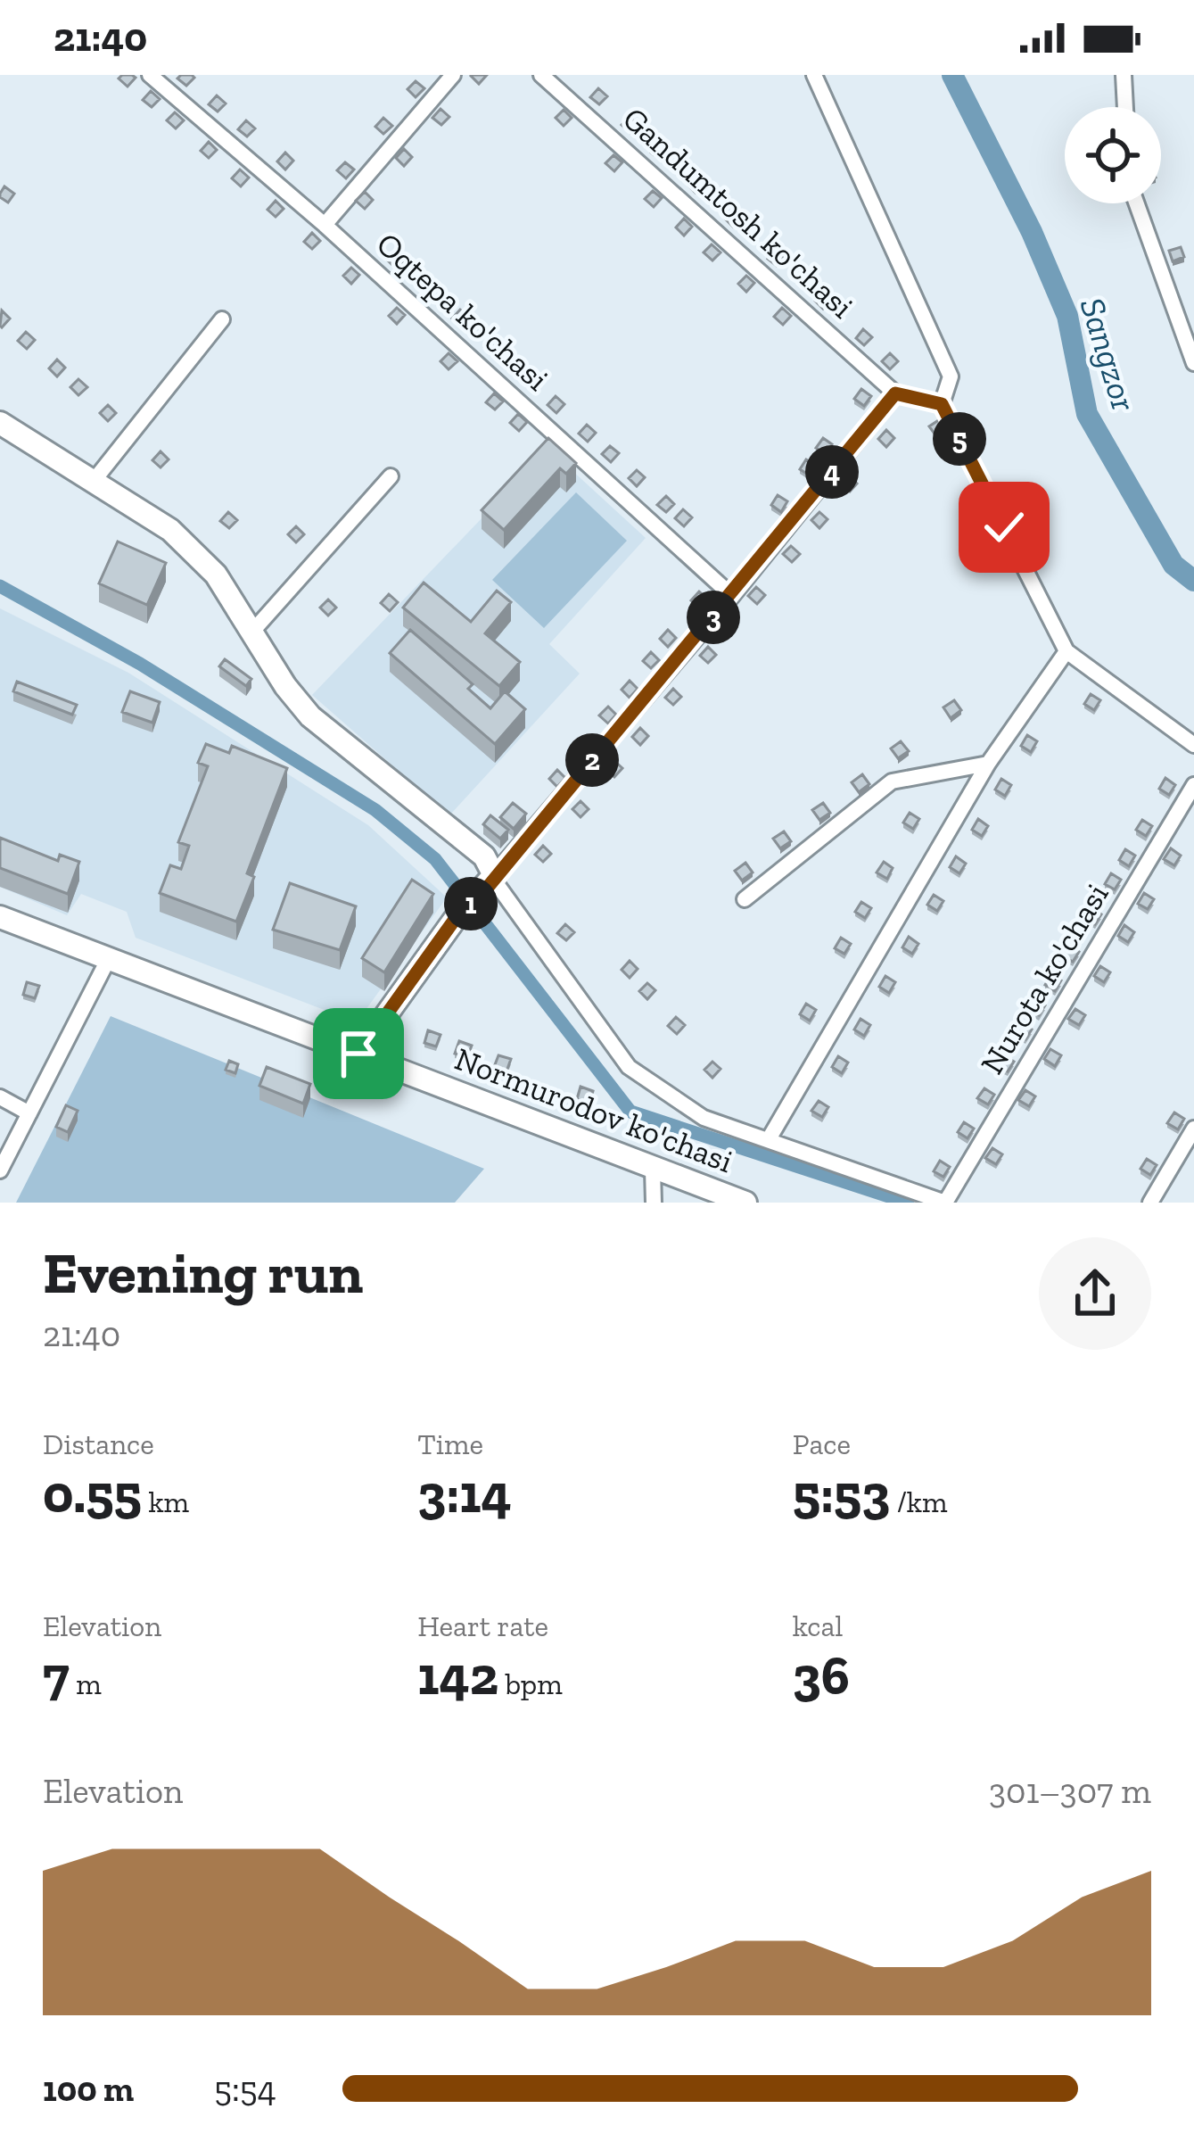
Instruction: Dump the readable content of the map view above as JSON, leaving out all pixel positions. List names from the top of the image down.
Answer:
{
  "streets": {
    "main road": ["Normurodov ko'chasi"],
    "street": ["Gandumtosh ko'chasi", "Oqtepa ko'chasi", "Nurota ko'chasi"]
  },
  "water": ["Sangzor"],
  "page": {
    "status": "21:40",
    "pins": [
      "5",
      "4",
      "3",
      "2",
      "1"
    ],
    "heading": ["Evening run", "21:40"],
    "stats": [
      ["Distance", "0.55 km"],
      ["Time", "3:14"],
      ["Pace", "5:53 /km"],
      ["Elevation", "7 m"],
      ["Heart rate", "142 bpm"],
      ["kcal", "36"]
    ],
    "chart": ["Elevation", "301–307 m"],
    "list": [
      {
        "name": "100 m",
        "note": "5:54"
      }
    ]
  }
}
